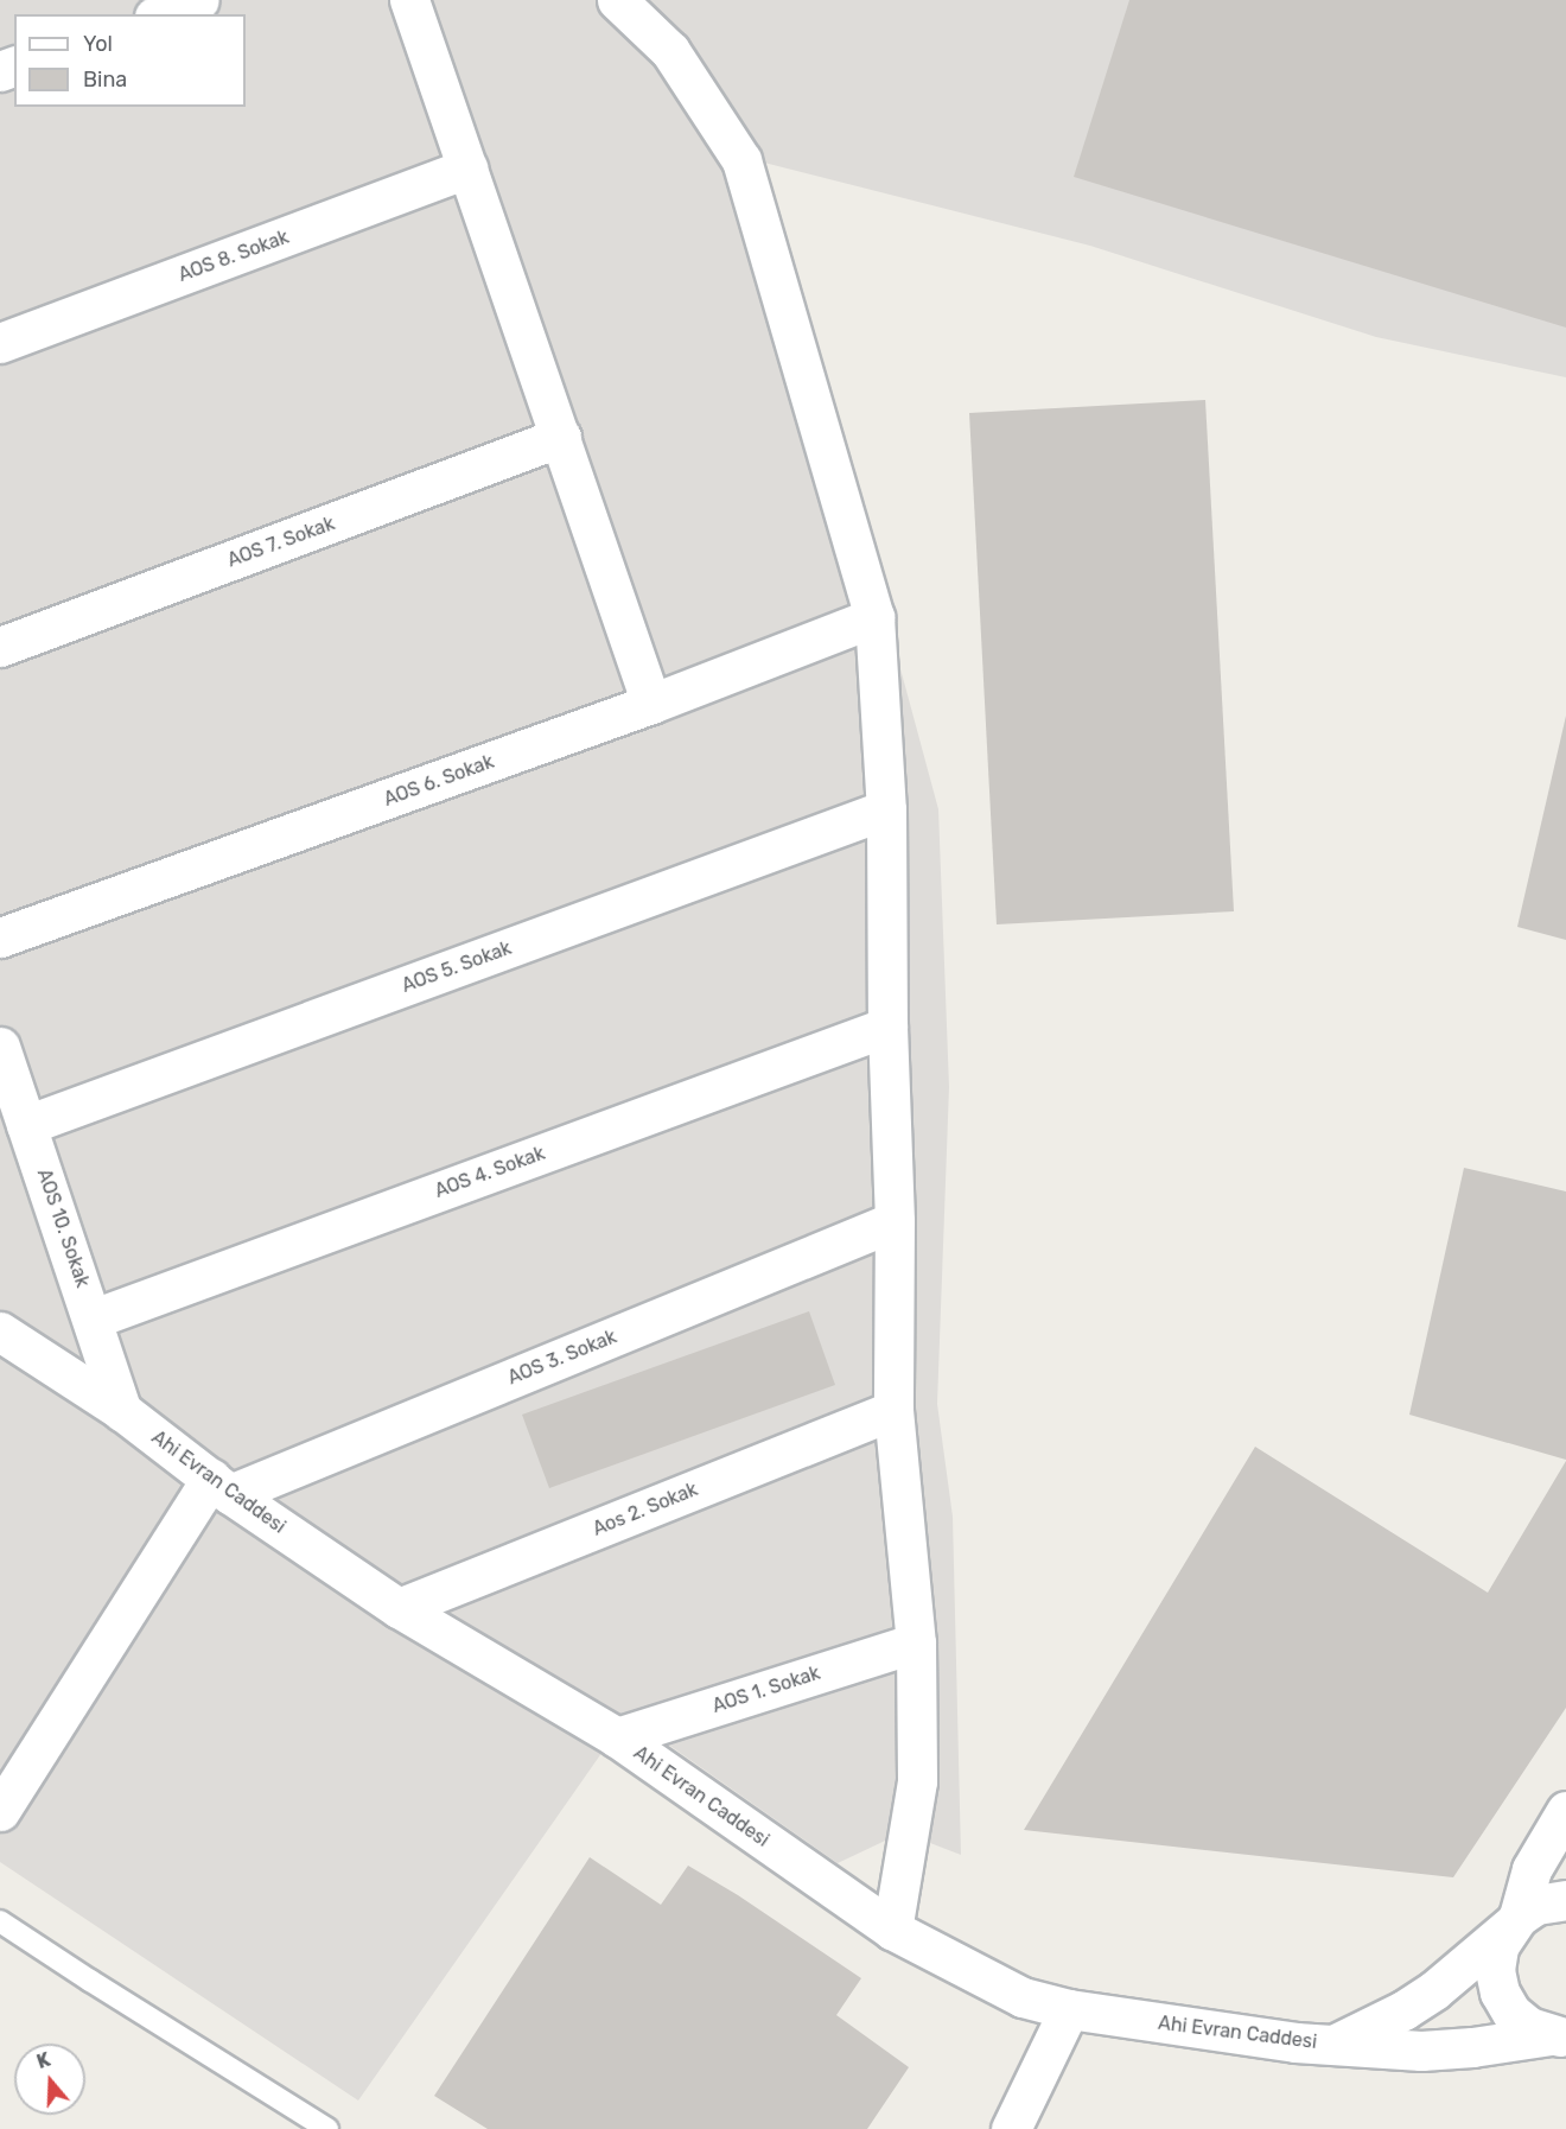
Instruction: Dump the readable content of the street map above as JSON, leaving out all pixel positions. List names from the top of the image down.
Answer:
{
  "streets": {
    "street": [
      "AOS 8. Sokak",
      "AOS 7. Sokak",
      "AOS 6. Sokak",
      "AOS 5. Sokak",
      "AOS 4. Sokak",
      "AOS 10. Sokak",
      "AOS 3. Sokak",
      "Ahi Evran Caddesi",
      "Aos 2. Sokak",
      "AOS 1. Sokak"
    ]
  },
  "crossings": [
    ["AOS 5. Sokak", "AOS 10. Sokak"],
    ["AOS 4. Sokak", "AOS 10. Sokak"],
    ["AOS 10. Sokak", "Ahi Evran Caddesi"],
    ["AOS 3. Sokak", "Ahi Evran Caddesi"],
    ["Ahi Evran Caddesi", "Aos 2. Sokak"],
    ["Ahi Evran Caddesi", "AOS 1. Sokak"]
  ],
  "legend": ["Yol", "Bina"],
  "north": "top"
}
